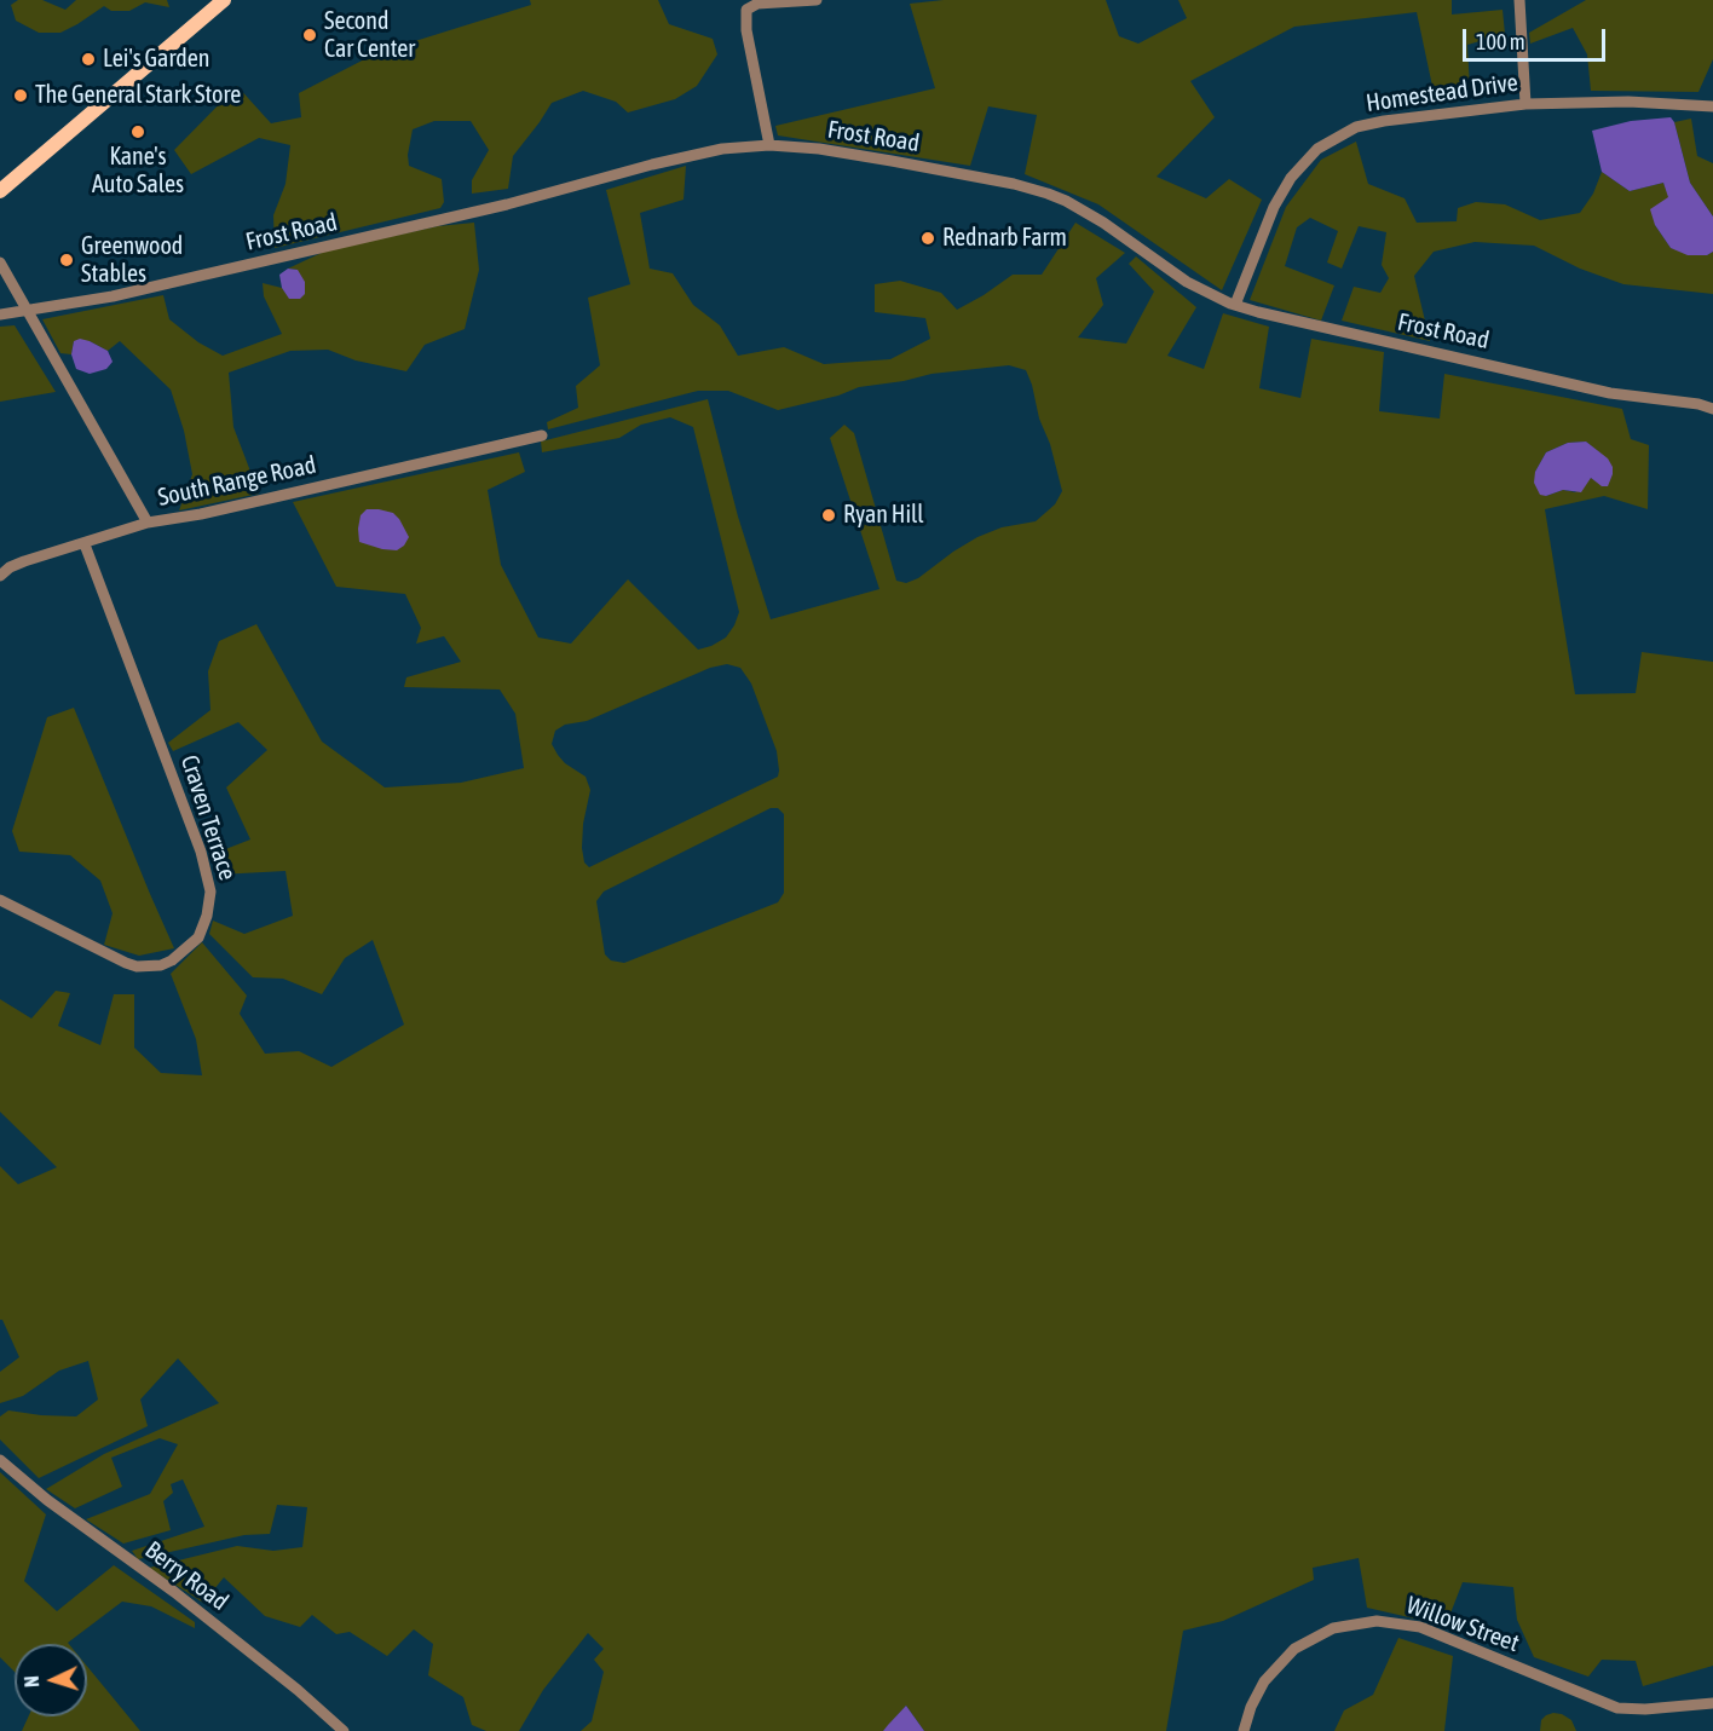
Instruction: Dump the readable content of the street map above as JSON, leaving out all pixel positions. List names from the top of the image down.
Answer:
{
  "streets": {
    "street": [
      "Homestead Drive",
      "Frost Road",
      "South Range Road",
      "Craven Terrace",
      "Berry Road",
      "Willow Street"
    ]
  },
  "crossings": [
    ["Homestead Drive", "Frost Road"],
    ["Frost Road", "South Range Road"]
  ],
  "places": [
    "Second Car Center",
    "Lei's Garden",
    "The General Stark Store",
    "Kane's Auto Sales",
    "Rednarb Farm",
    "Greenwood Stables",
    "Ryan Hill"
  ],
  "scale_bar": "100 m",
  "north": "left"
}
